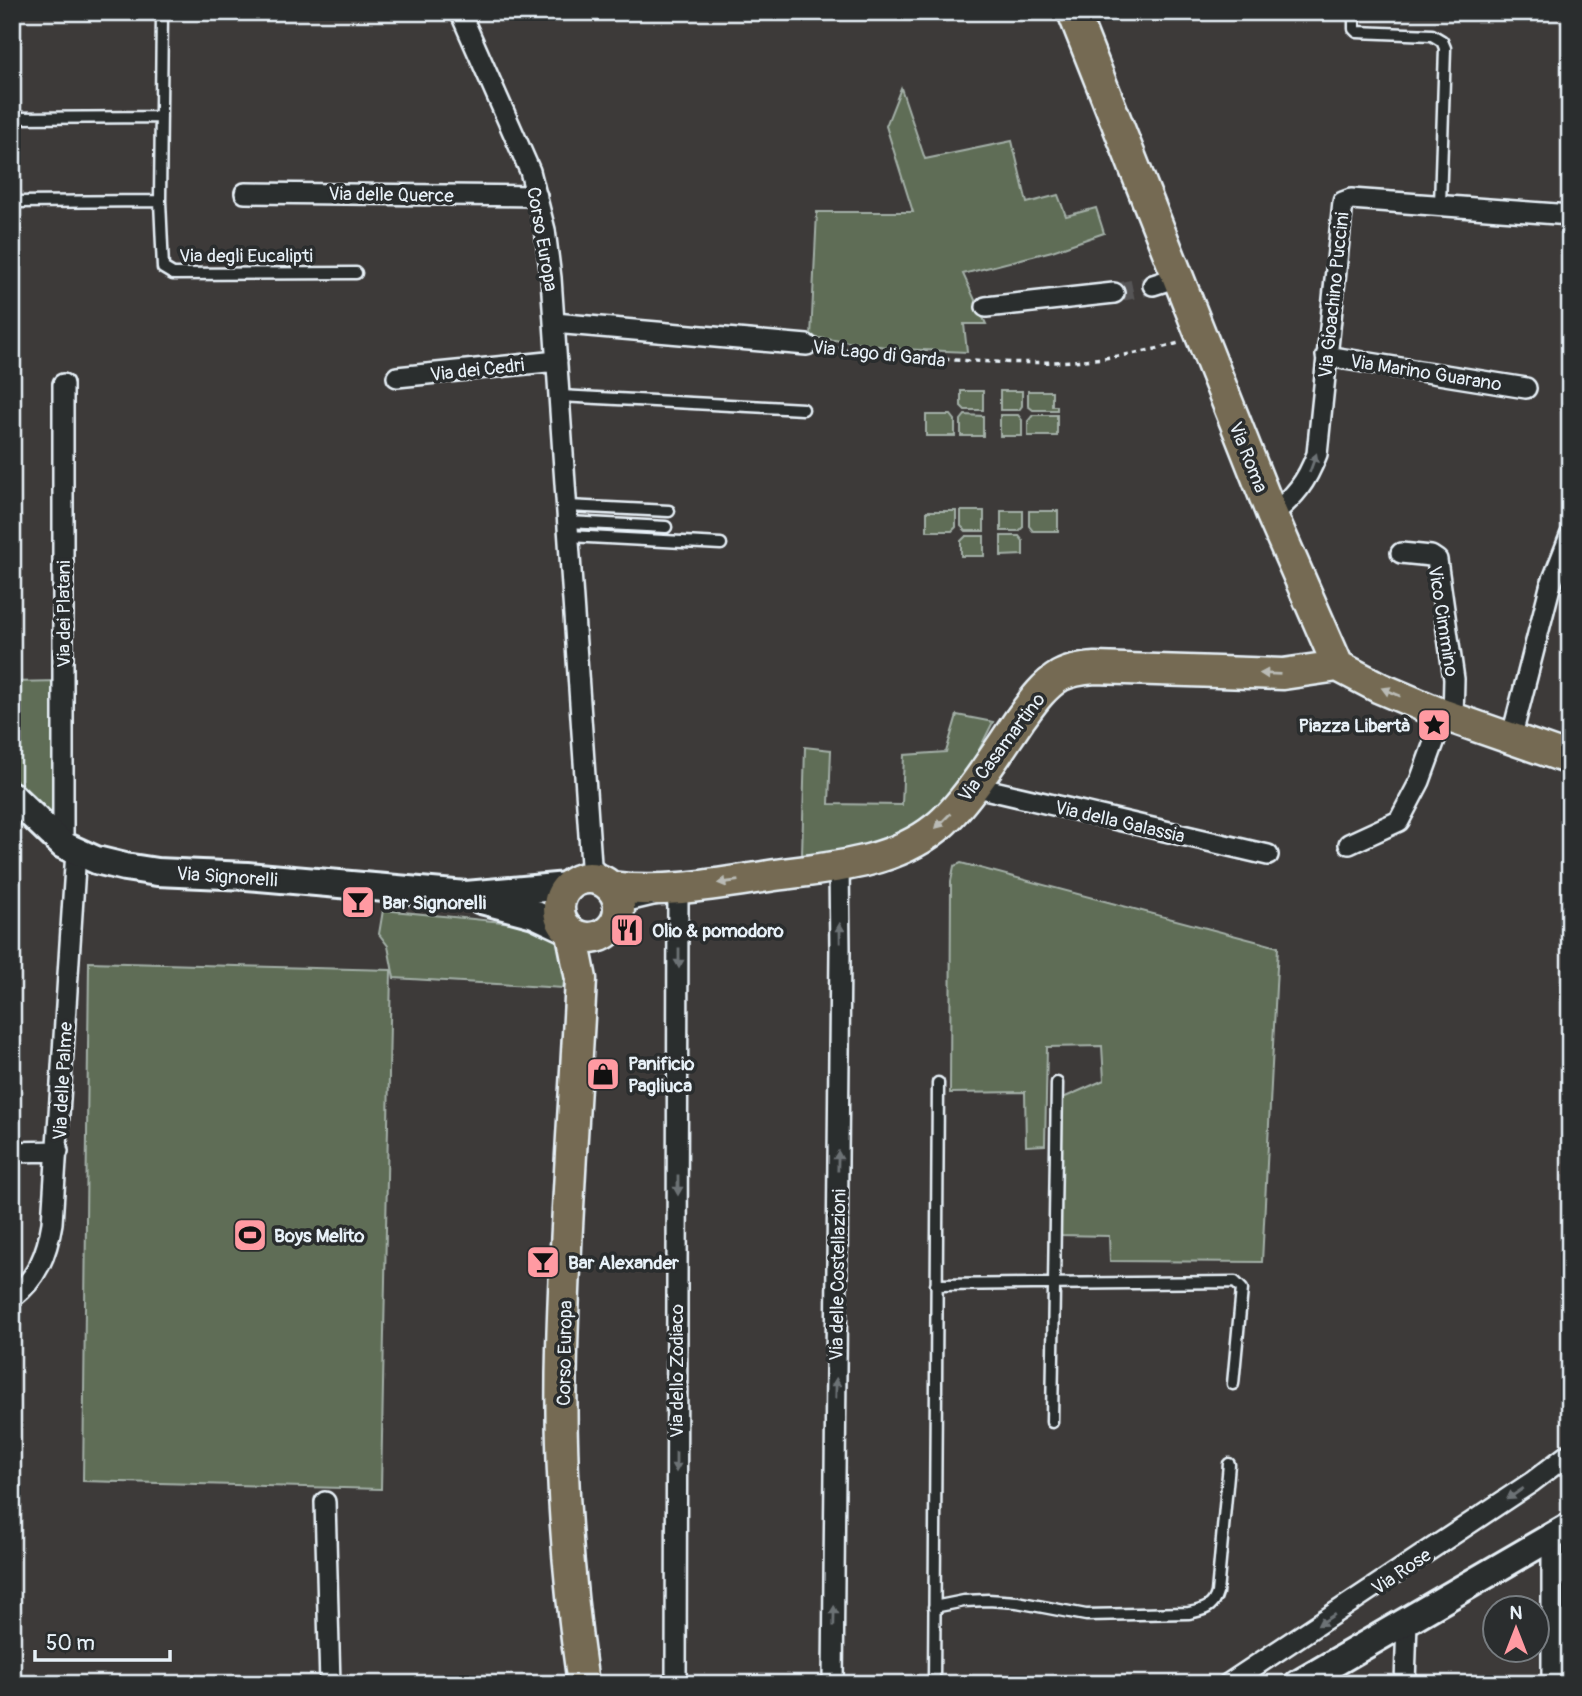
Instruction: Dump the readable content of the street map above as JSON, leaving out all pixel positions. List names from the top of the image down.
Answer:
{
  "streets": {
    "main road": ["Corso Europa", "Via Roma", "Via Casamartino"],
    "street": [
      "Via delle Querce",
      "Via Gioachino Puccini",
      "Via Lago di Garda",
      "Via dei Cedri",
      "Via Marino Guarano",
      "Via dei Platani",
      "Vico Cimmino",
      "Via della Galassia",
      "Via Signorelli",
      "Via delle Palme",
      "Via delle Costellazioni",
      "Via dello Zodiaco",
      "Via Rose"
    ],
    "lane": ["Via degli Eucalipti"]
  },
  "crossings": [
    ["Via delle Querce", "Corso Europa"],
    ["Corso Europa", "Via Lago di Garda"],
    ["Corso Europa", "Via dei Cedri"],
    ["Corso Europa", "Via Casamartino"],
    ["Corso Europa", "Via Signorelli"],
    ["Via Gioachino Puccini", "Via Marino Guarano"],
    ["Via Gioachino Puccini", "Via Roma"],
    ["Via Lago di Garda", "Via Roma"],
    ["Via Roma", "Via Casamartino"],
    ["Via dei Platani", "Via Signorelli"],
    ["Via dei Platani", "Via delle Palme"],
    ["Via Casamartino", "Via della Galassia"],
    ["Via Casamartino", "Via Signorelli"],
    ["Via Casamartino", "Via delle Costellazioni"],
    ["Via Casamartino", "Via dello Zodiaco"],
    ["Via Signorelli", "Via delle Palme"]
  ],
  "one_way": ["Via Casamartino", "Via delle Costellazioni", "Via dello Zodiaco"],
  "places": {
    "place": ["Piazza Libertà"],
    "bar": ["Bar Signorelli", "Bar Alexander"],
    "restaurant": ["Olio & pomodoro"],
    "shop": ["Panificio Pagliuca"],
    "sports": ["Boys Melito"]
  },
  "scale_bar": "50 m",
  "north": "top"
}
